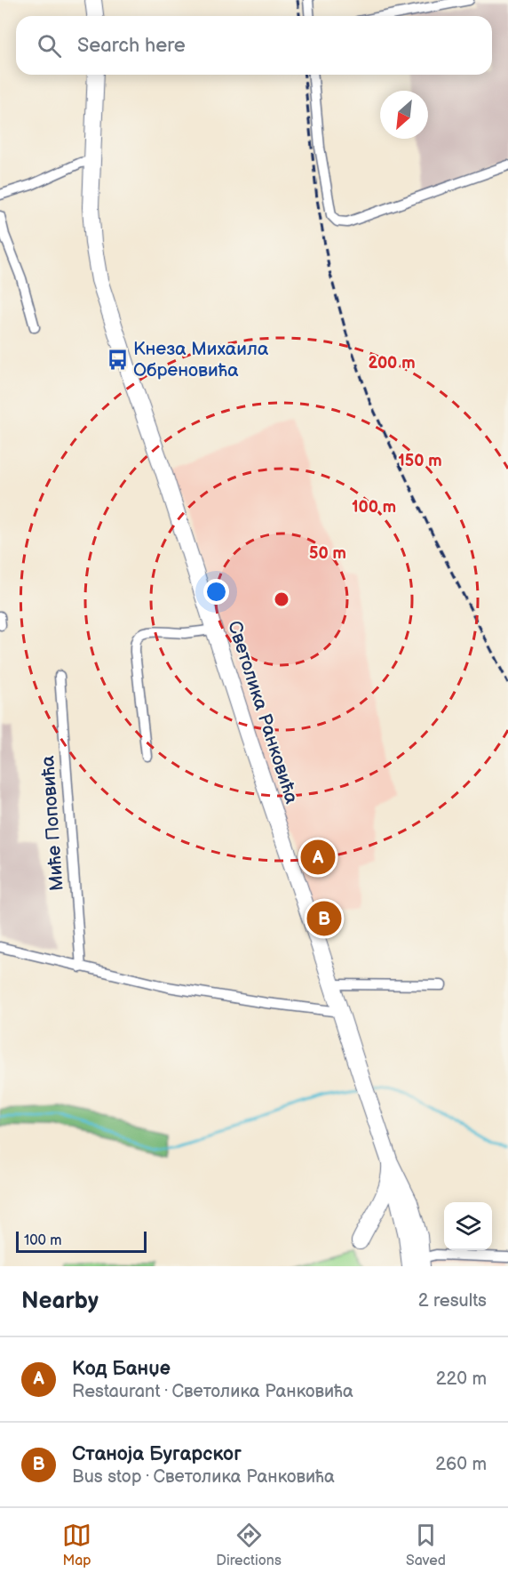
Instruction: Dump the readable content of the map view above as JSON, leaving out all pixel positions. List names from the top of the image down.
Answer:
{
  "streets": {
    "main road": ["Светолика Ранковића"],
    "street": ["Миће Поповића"]
  },
  "places": {
    "bus stop": ["Кнеза Михаила Обреновића"]
  },
  "scale_bar": "100 m",
  "north": "bottom left",
  "page": {
    "search": "Search here",
    "pins": ["A", "B"],
    "scale": "100 m",
    "heading": ["Nearby", "2 results"],
    "list": [
      {
        "mark": "A",
        "name": "Код Банџе",
        "note": "Restaurant · Светолика Ранковића",
        "value": "220 m"
      },
      {
        "mark": "B",
        "name": "Станоја Бугарског",
        "note": "Bus stop · Светолика Ранковића",
        "value": "260 m"
      }
    ],
    "nav": ["Map", "Directions", "Saved"]
  },
  "rings": [
    "200 m",
    "150 m",
    "100 m",
    "50 m"
  ]
}
